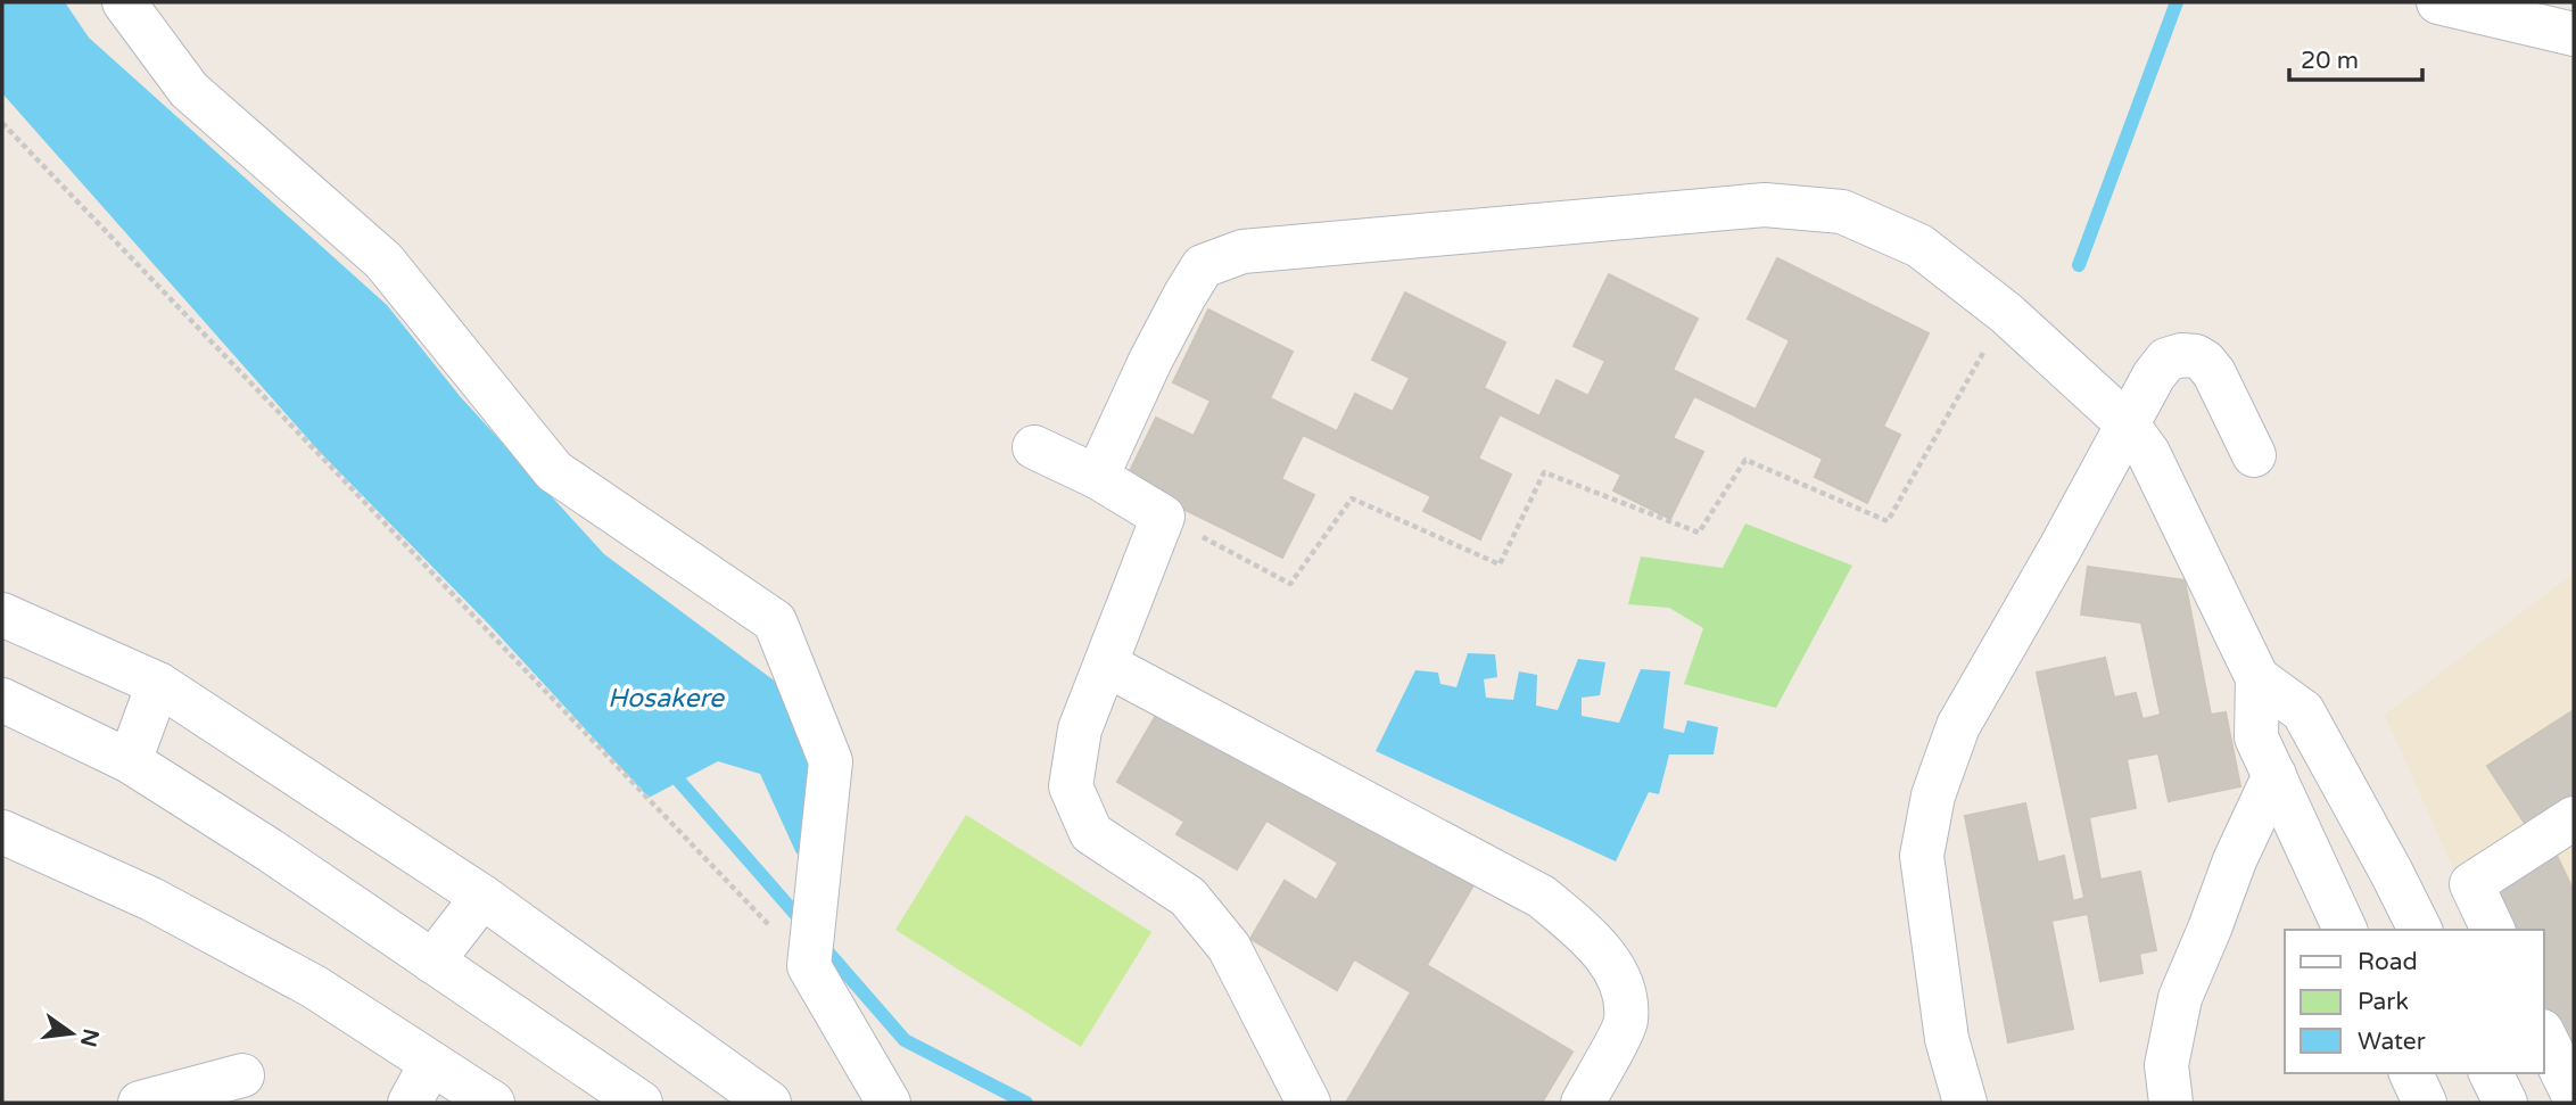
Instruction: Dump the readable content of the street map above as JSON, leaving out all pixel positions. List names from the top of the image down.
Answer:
{
  "water": ["Hosakere"],
  "legend": ["Road", "Park", "Water"],
  "scale_bar": "20 m",
  "north": "right"
}
